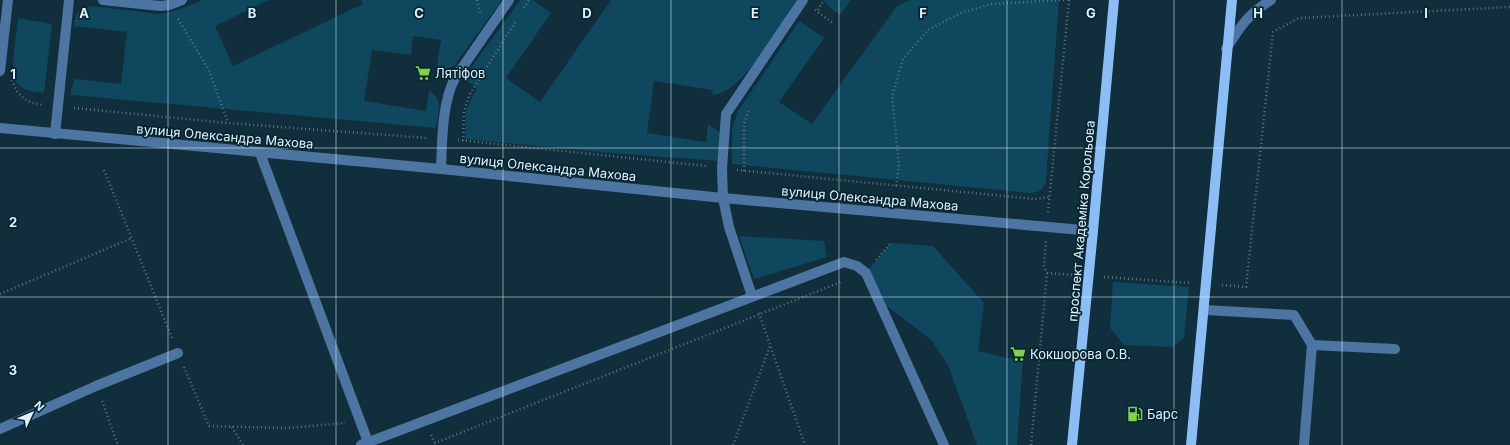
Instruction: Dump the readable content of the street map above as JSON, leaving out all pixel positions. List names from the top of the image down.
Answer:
{
  "streets": {
    "main road": ["проспект Академіка Корольова"],
    "street": ["вулиця Олександра Махова"]
  },
  "crossings": [
    ["вулиця Олександра Махова", "проспект Академіка Корольова"]
  ],
  "places": {
    "supermarket": ["Лятіфов", "Кокшорова О.В."],
    "fuel station": ["Барс"]
  },
  "north": "top right",
  "grid": {
    "columns": [
      "A",
      "B",
      "C",
      "D",
      "E",
      "F",
      "G",
      "H",
      "I"
    ],
    "rows": ["1", "2", "3"]
  }
}
